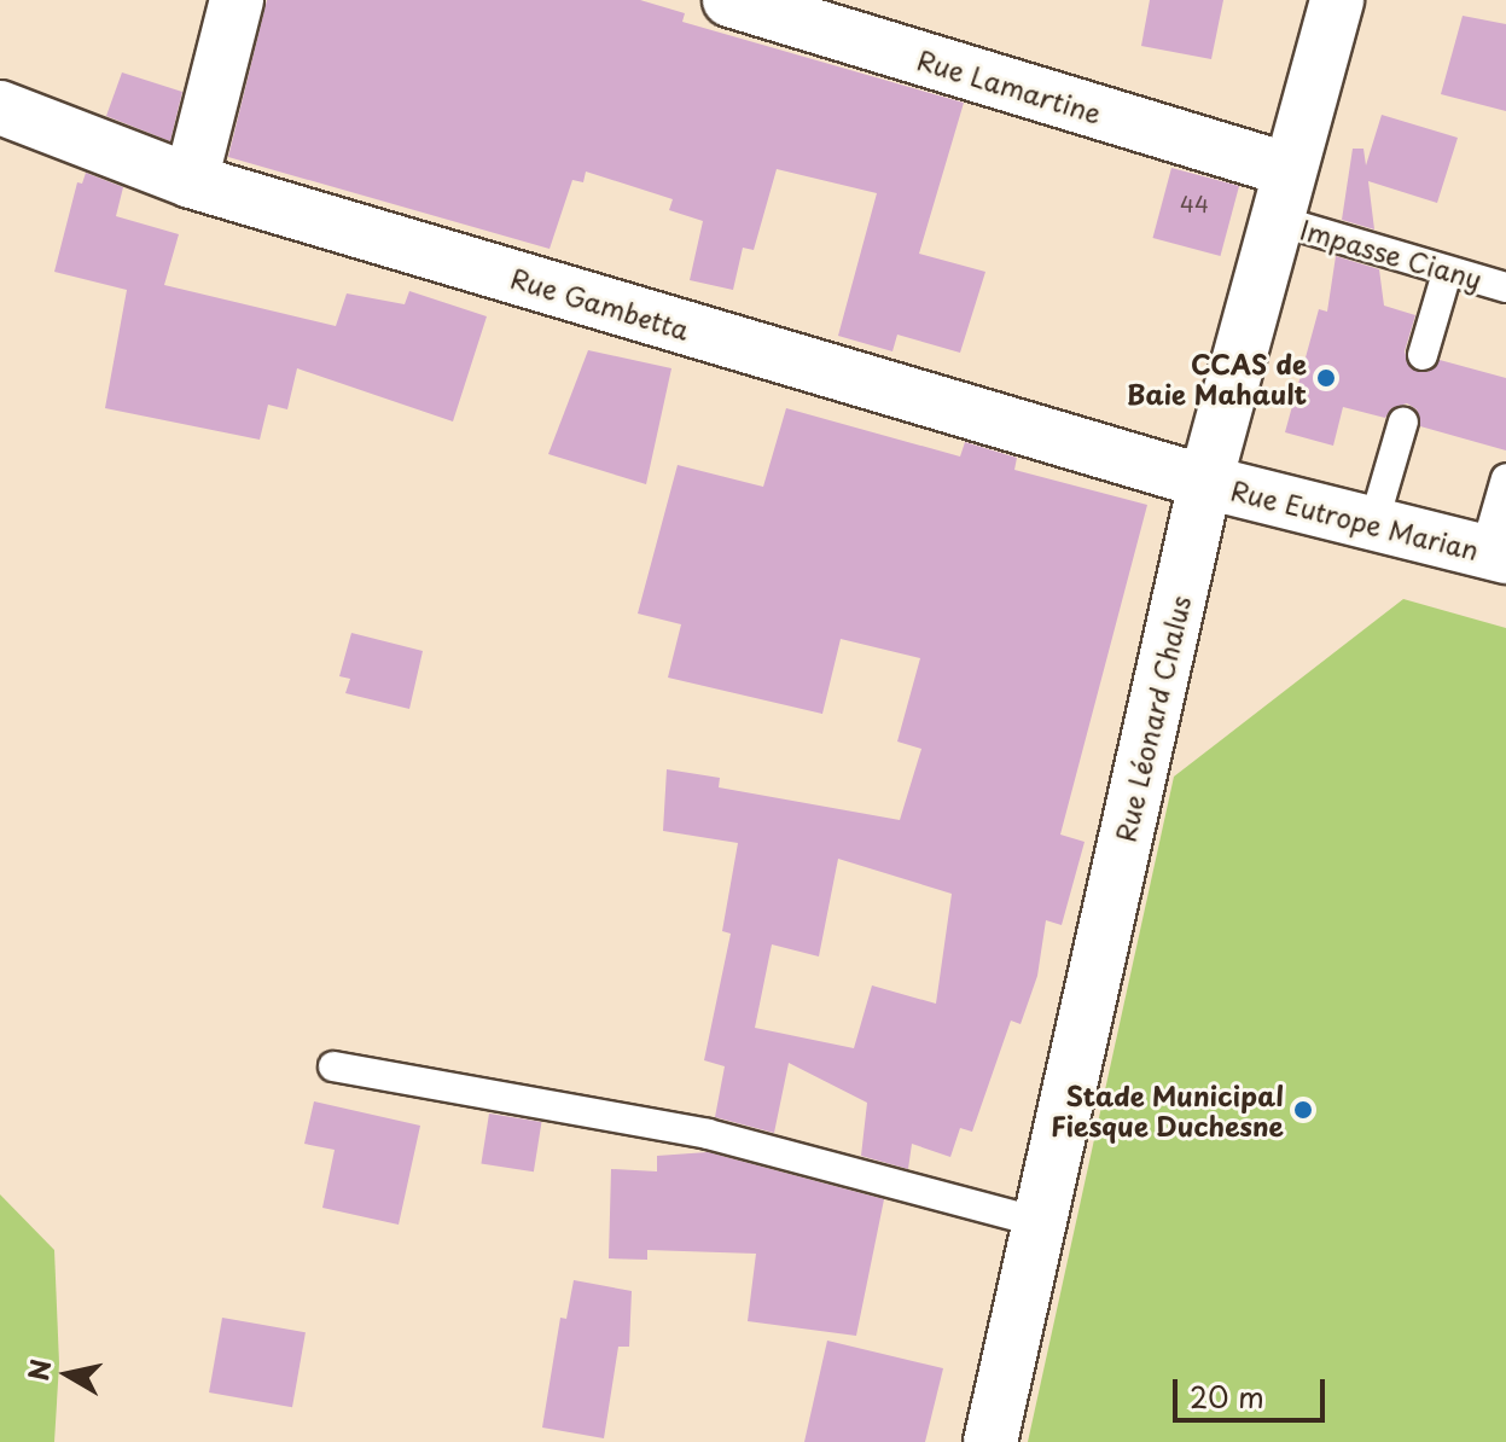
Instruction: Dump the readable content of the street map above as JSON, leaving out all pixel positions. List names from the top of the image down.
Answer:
{
  "streets": {
    "street": [
      "Rue Lamartine",
      "Rue Gambetta",
      "Rue Eutrope Marian",
      "Rue Léonard Chalus"
    ],
    "lane": ["Impasse Ciany"]
  },
  "crossings": [
    ["Rue Lamartine", "Rue Léonard Chalus"],
    ["Impasse Ciany", "Rue Léonard Chalus"],
    ["Rue Gambetta", "Rue Eutrope Marian"],
    ["Rue Gambetta", "Rue Léonard Chalus"],
    ["Rue Eutrope Marian", "Rue Léonard Chalus"]
  ],
  "places": ["CCAS de Baie Mahault", "Stade Municipal Fiesque Duchesne"],
  "house_numbers": ["44"],
  "scale_bar": "20 m",
  "north": "left"
}
